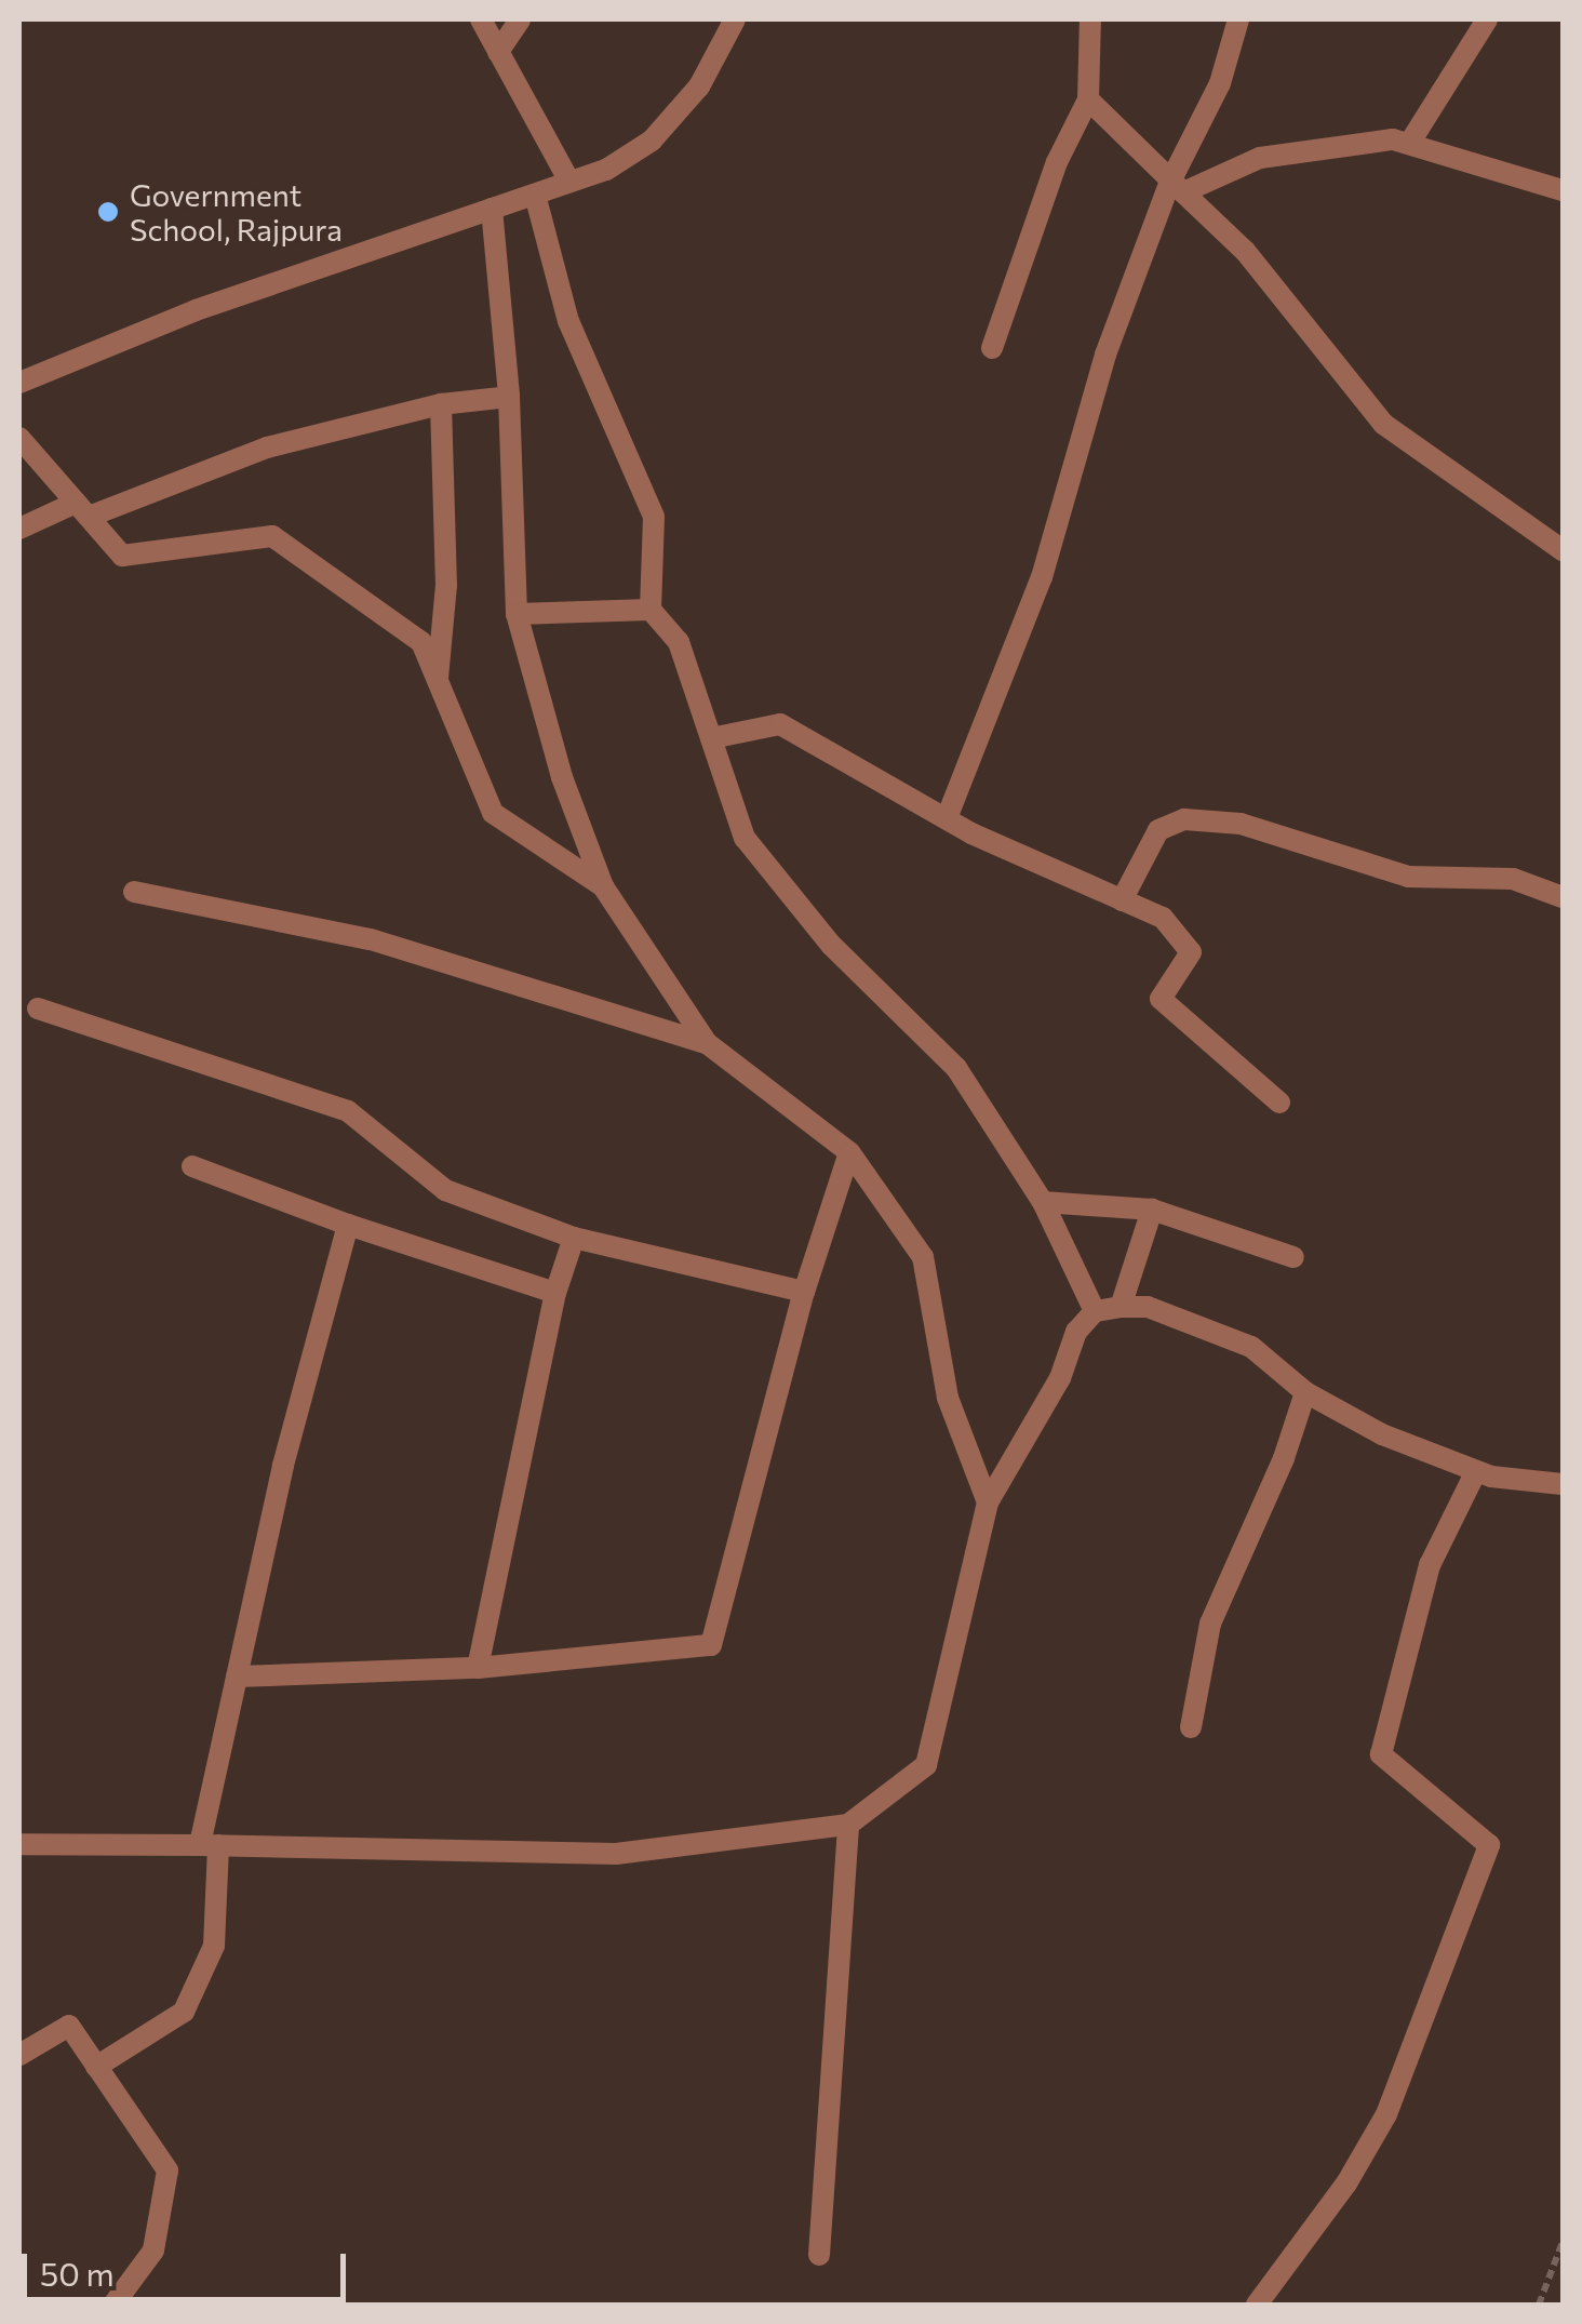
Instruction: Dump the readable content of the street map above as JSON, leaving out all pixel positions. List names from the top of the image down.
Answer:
{
  "places": ["Government School, Rajpura"],
  "scale_bar": "50 m"
}
